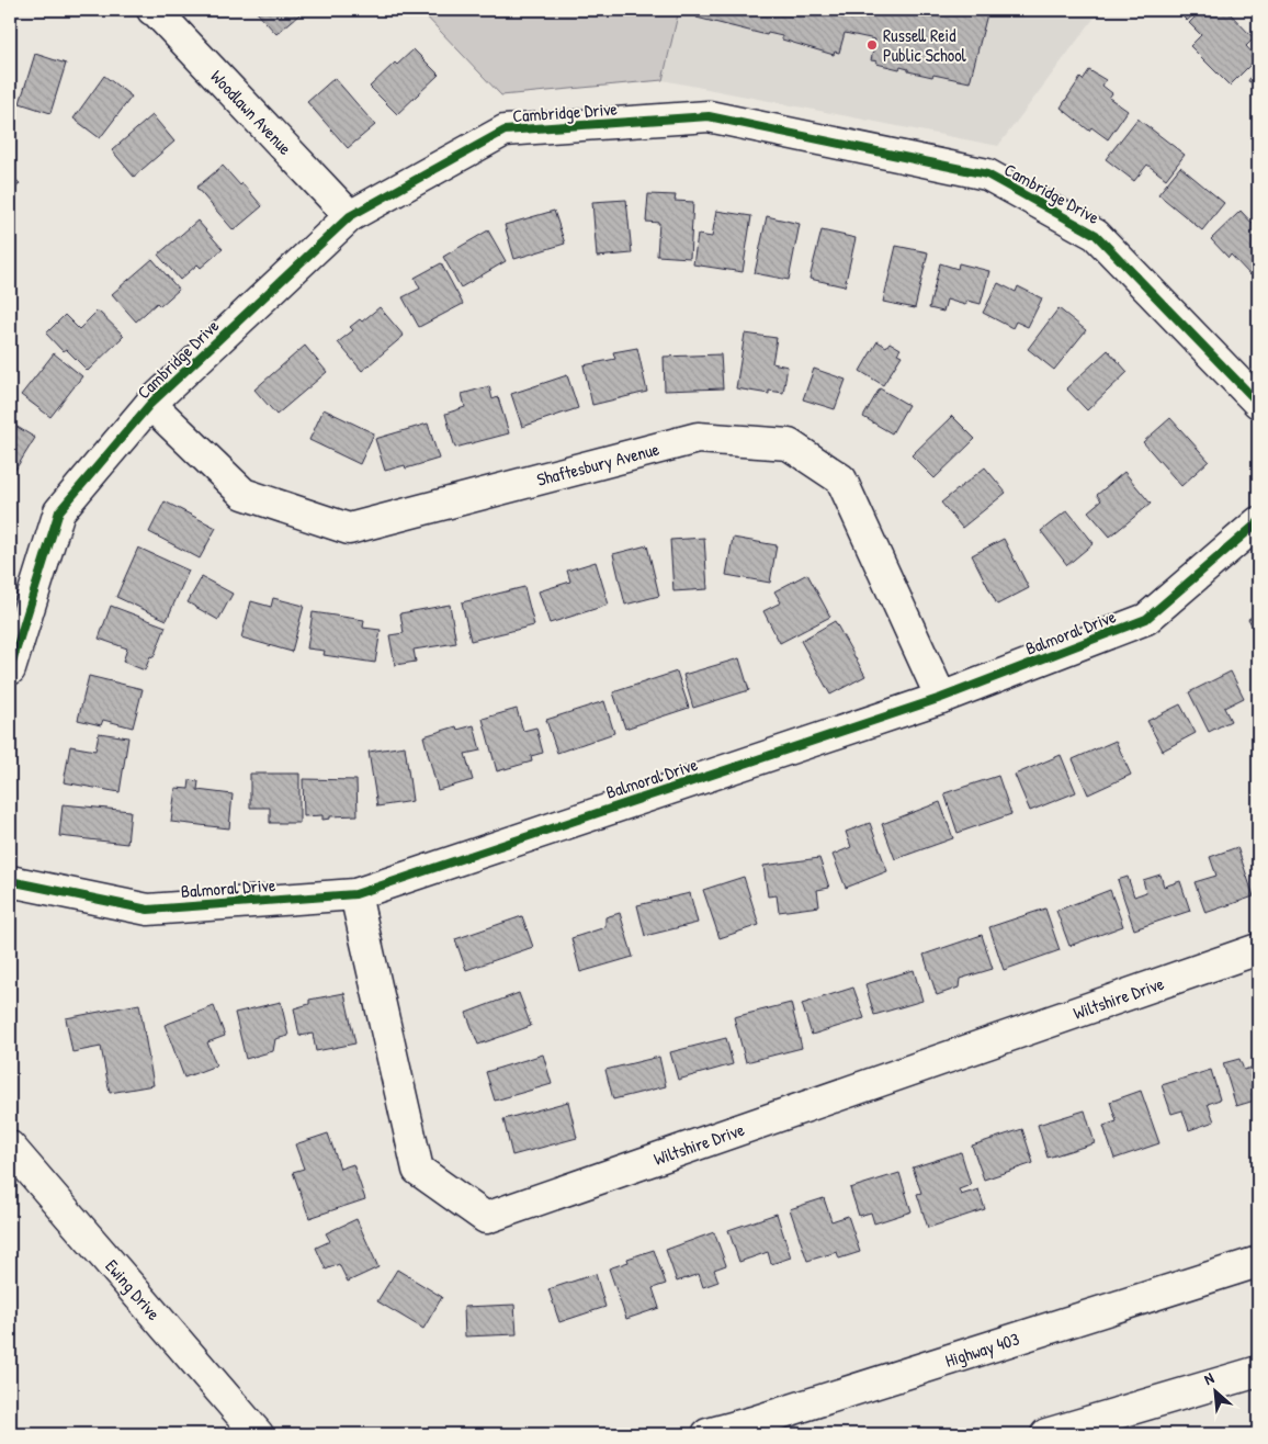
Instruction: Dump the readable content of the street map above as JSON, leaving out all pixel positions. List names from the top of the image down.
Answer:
{
  "streets": {
    "main road": [
      "Woodlawn Avenue",
      "Cambridge Drive",
      "Shaftesbury Avenue",
      "Balmoral Drive",
      "Wiltshire Drive",
      "Ewing Drive",
      "Highway 403"
    ]
  },
  "crossings": [
    ["Woodlawn Avenue", "Cambridge Drive"],
    ["Cambridge Drive", "Shaftesbury Avenue"],
    ["Shaftesbury Avenue", "Balmoral Drive"],
    ["Balmoral Drive", "Wiltshire Drive"]
  ],
  "places": ["Russell Reid Public School"],
  "north": "top left"
}
